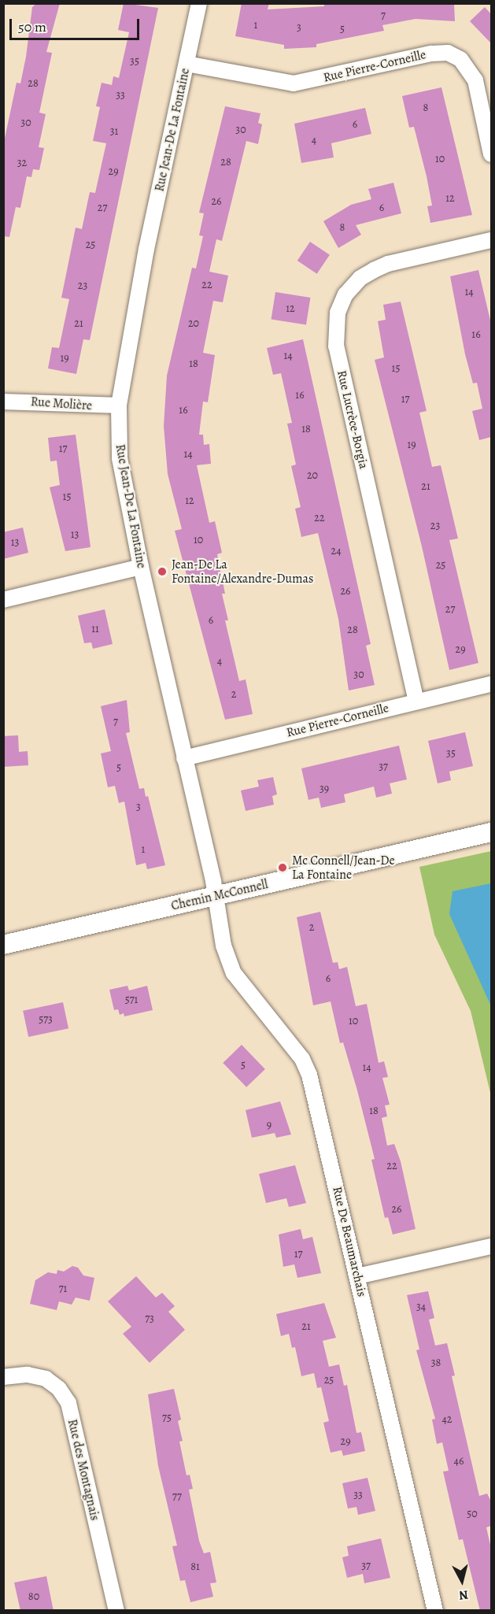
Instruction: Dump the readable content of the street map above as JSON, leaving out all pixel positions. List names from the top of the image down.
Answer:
{
  "streets": {
    "street": [
      "Rue Pierre-Corneille",
      "Rue Jean-De La Fontaine",
      "Rue Molière",
      "Rue Lucrèce-Borgia",
      "Chemin McConnell",
      "Rue De Beaumarchais",
      "Rue des Montagnais"
    ]
  },
  "crossings": [
    ["Rue Pierre-Corneille", "Rue Jean-De La Fontaine"],
    ["Rue Pierre-Corneille", "Rue Lucrèce-Borgia"],
    ["Rue Jean-De La Fontaine", "Rue Molière"],
    ["Rue Jean-De La Fontaine", "Chemin McConnell"],
    ["Rue Jean-De La Fontaine", "Rue De Beaumarchais"],
    ["Chemin McConnell", "Rue De Beaumarchais"]
  ],
  "places": ["Jean-De La Fontaine/Alexandre-Dumas", "Mc Connell/Jean-De La Fontaine"],
  "house_numbers": [
    "7",
    "1",
    "3",
    "5",
    "35",
    "28",
    "33",
    "8",
    "30",
    "6",
    "30",
    "31",
    "4",
    "10",
    "28",
    "32",
    "29",
    "12",
    "26",
    "27",
    "6",
    "8",
    "25",
    "22",
    "23",
    "14",
    "12",
    "21",
    "20",
    "16",
    "14",
    "19",
    "18",
    "15",
    "16",
    "17",
    "16",
    "18",
    "19",
    "17",
    "14",
    "20",
    "21",
    "15",
    "12",
    "22",
    "23",
    "13",
    "10",
    "13",
    "24",
    "25",
    "26",
    "27",
    "6",
    "11",
    "28",
    "29",
    "4",
    "30",
    "2",
    "7",
    "35",
    "37",
    "5",
    "39",
    "3",
    "1",
    "2",
    "6",
    "571",
    "573",
    "10",
    "5",
    "14",
    "18",
    "9",
    "22",
    "26",
    "17",
    "71",
    "34",
    "73",
    "21",
    "38",
    "25",
    "75",
    "42",
    "29",
    "46",
    "33",
    "77",
    "50",
    "37",
    "81",
    "80"
  ],
  "scale_bar": "50 m",
  "north": "bottom"
}
